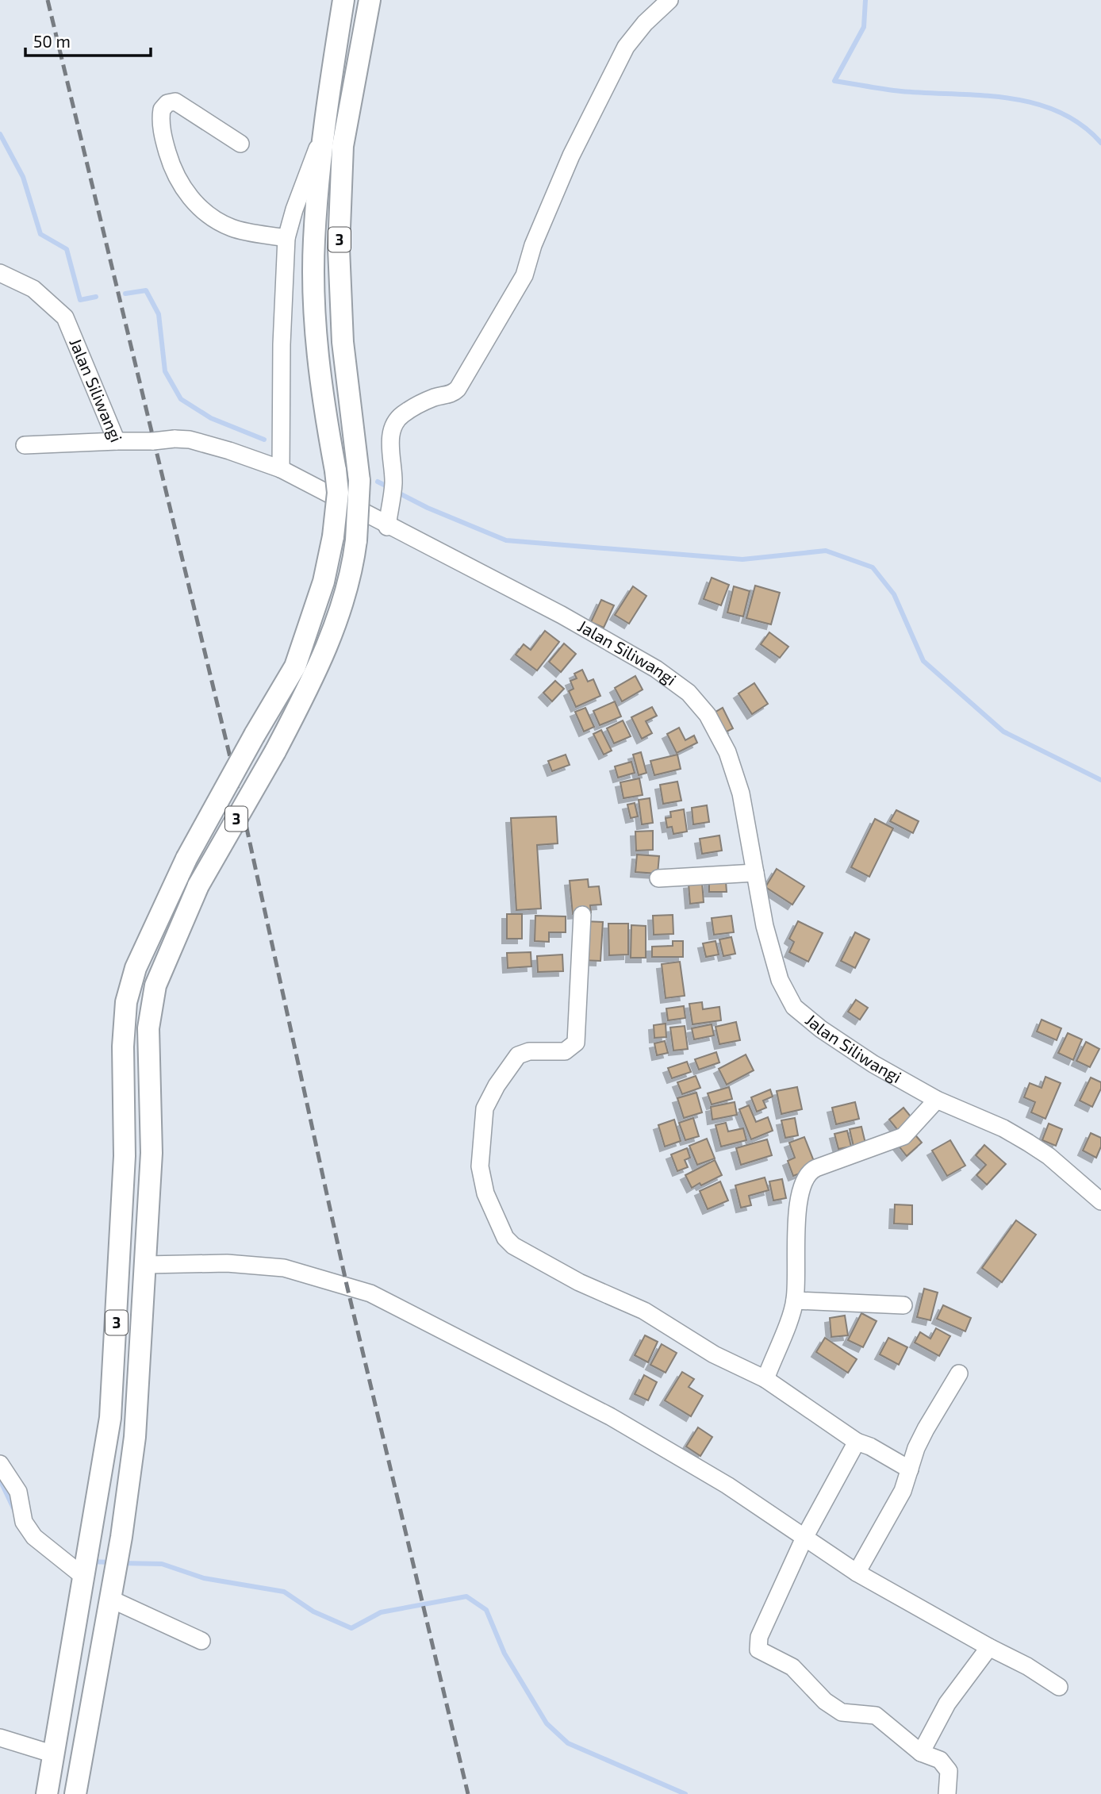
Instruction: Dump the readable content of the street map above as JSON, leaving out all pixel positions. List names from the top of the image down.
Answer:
{
  "streets": {
    "main road": ["3"],
    "street": ["Jalan Siliwangi"]
  },
  "scale_bar": "50 m"
}
